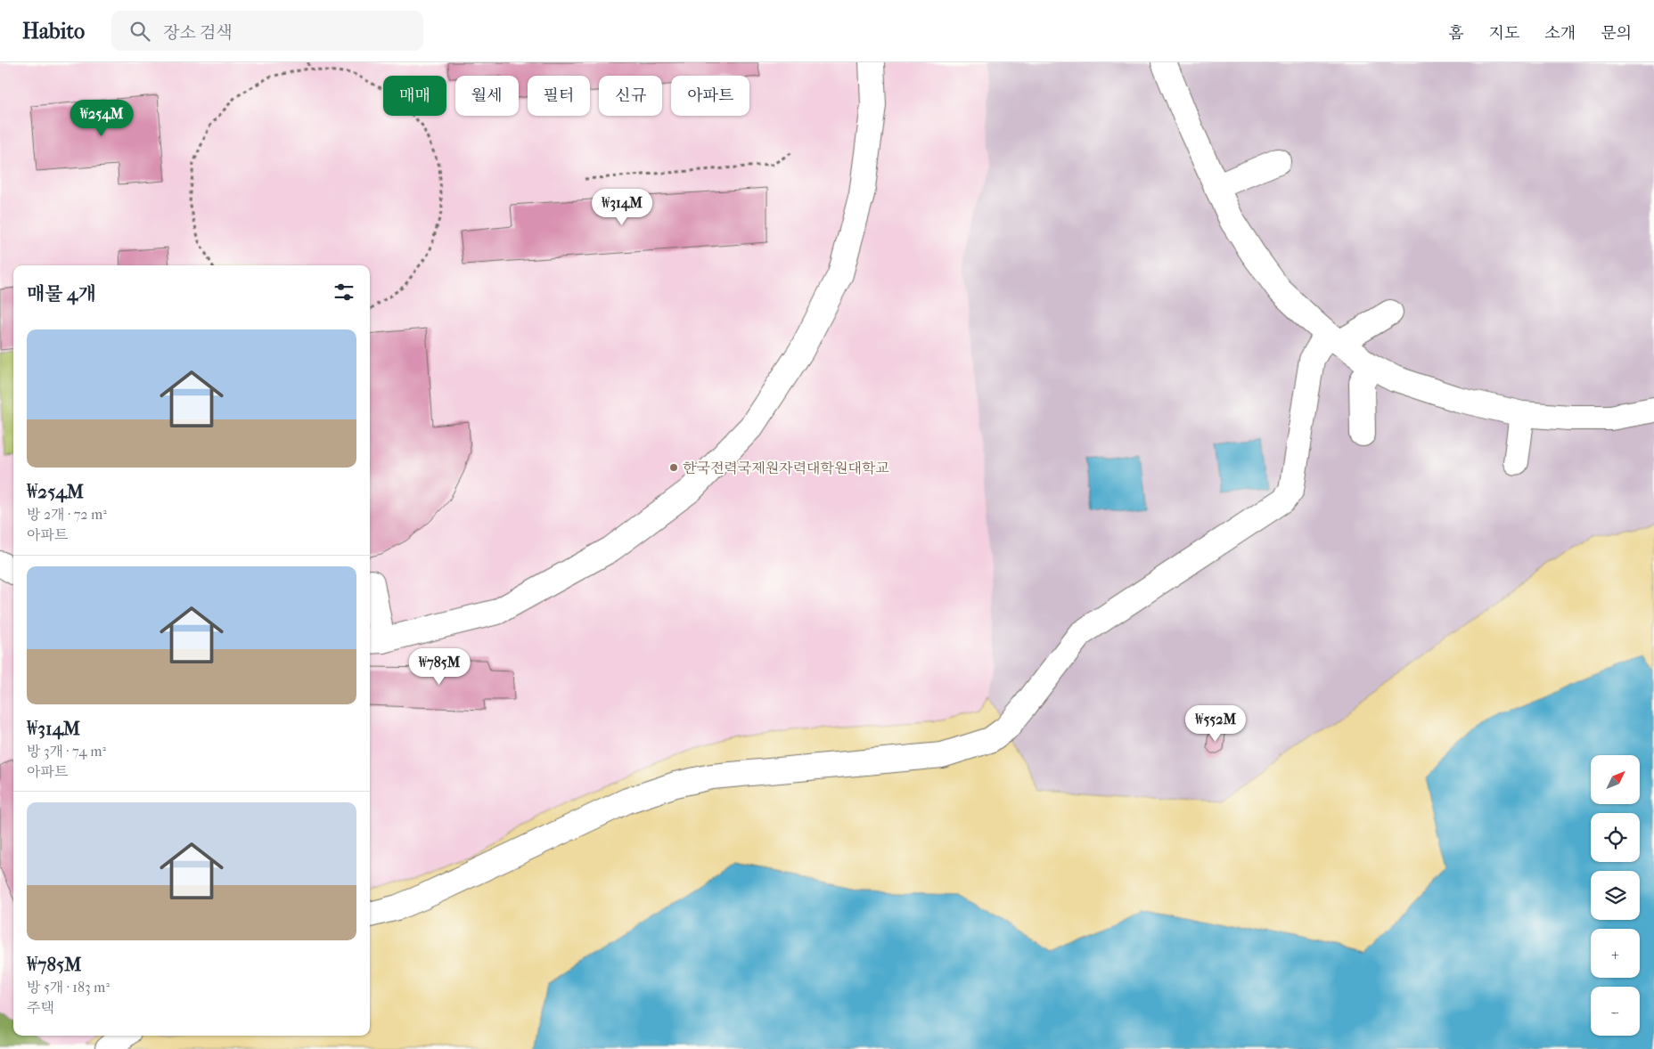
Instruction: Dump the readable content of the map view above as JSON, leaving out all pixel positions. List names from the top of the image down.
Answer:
{
  "places": ["한국전력국제원자력대학원대학교"],
  "north": "top right",
  "page": {
    "header": "Habito",
    "search": "장소 검색",
    "nav": [
      "홈",
      "지도",
      "소개",
      "문의"
    ],
    "chip": [
      "매매",
      "월세",
      "필터",
      "신규",
      "아파트"
    ],
    "price": [
      "₩254M",
      "₩314M",
      "₩785M",
      "₩552M"
    ],
    "heading": "매물 4개",
    "list": [
      {
        "name": "₩254M",
        "note": "방 2개 · 72 m² · 아파트"
      },
      {
        "name": "₩314M",
        "note": "방 3개 · 74 m² · 아파트"
      },
      {
        "name": "₩785M",
        "note": "방 5개 · 183 m² · 주택"
      }
    ],
    "map_buttons": ["+", "−"]
  }
}
